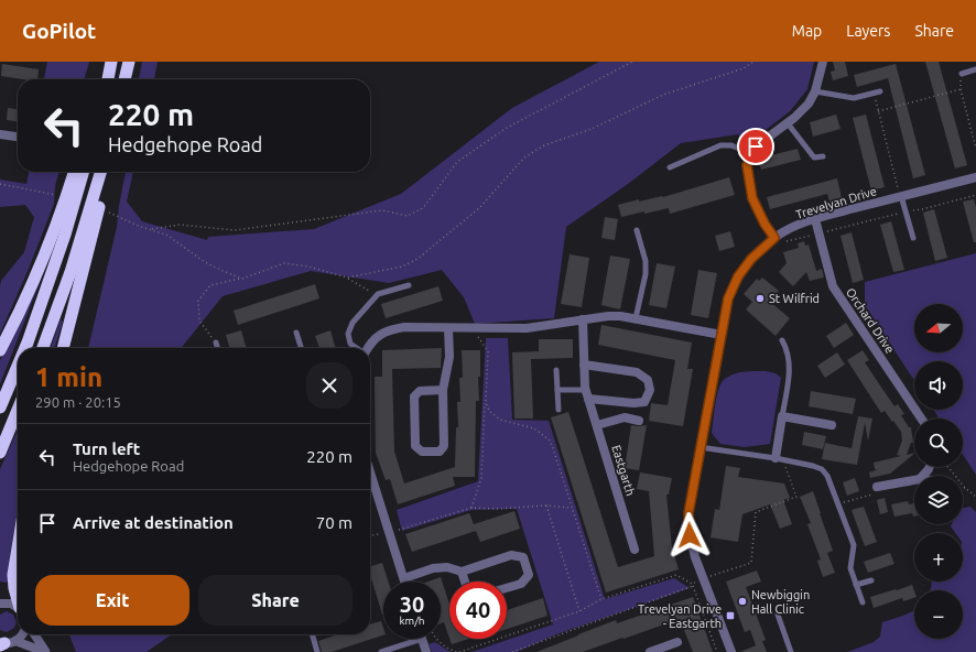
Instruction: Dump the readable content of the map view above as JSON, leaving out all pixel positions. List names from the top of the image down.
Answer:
{
  "streets": {
    "street": ["Trevelyan Drive", "Orchard Drive", "Eastgarth"]
  },
  "crossings": [
    ["Trevelyan Drive", "Orchard Drive"]
  ],
  "places": {
    "other": ["St Wilfrid", "Newbiggin Hall Clinic"],
    "transit": ["Trevelyan Drive - Eastgarth"]
  },
  "north": "left",
  "page": {
    "header": "GoPilot",
    "nav": ["Map", "Layers", "Share"],
    "turn": ["220 m", "Hedgehope Road"],
    "map_buttons": ["+", "−"],
    "heading": ["1 min", "290 m · 20:15"],
    "list": [
      {
        "name": "Turn left",
        "note": "Hedgehope Road",
        "value": "220 m"
      },
      {
        "name": "Arrive at destination",
        "value": "70 m"
      }
    ],
    "buttons": ["Exit", "Share"],
    "speed": "30 km/h",
    "limit": "40"
  }
}
